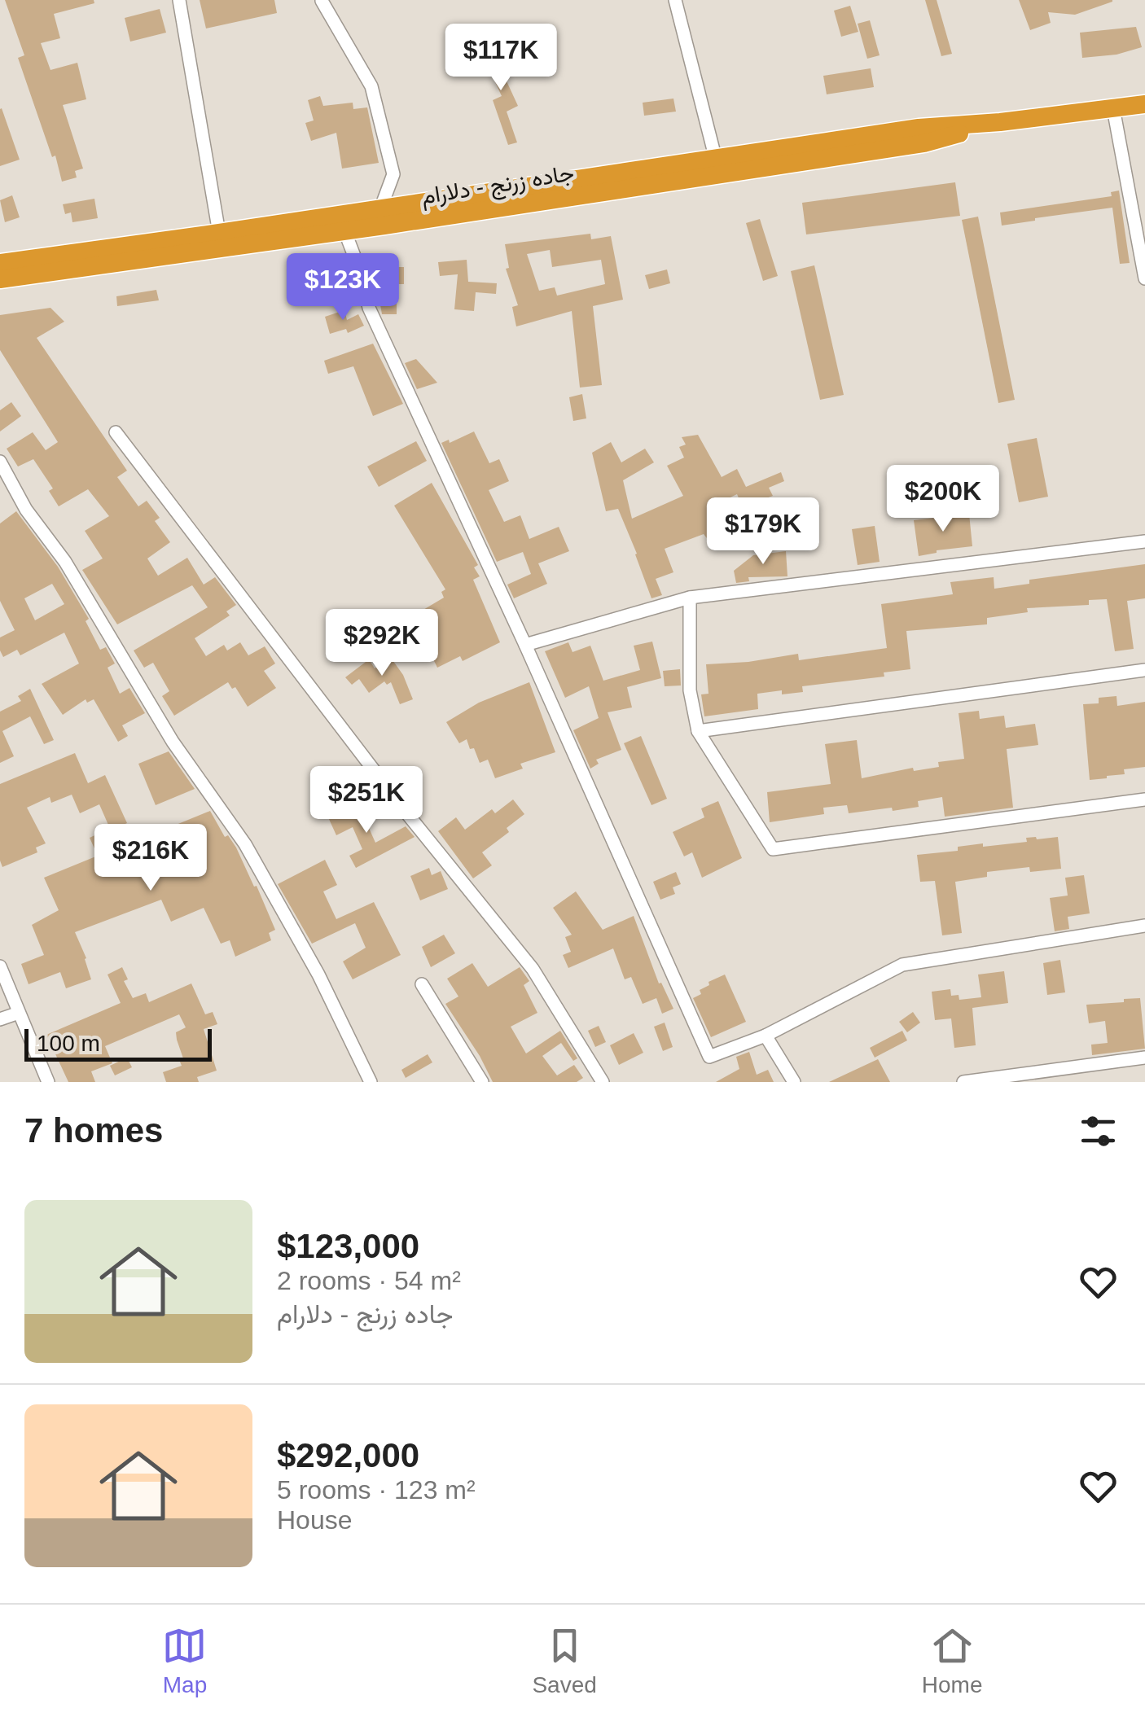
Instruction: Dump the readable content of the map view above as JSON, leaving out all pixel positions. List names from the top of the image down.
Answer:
{
  "streets": {
    "highway": ["جاده زرنج - دلارام"]
  },
  "scale_bar": "100 m",
  "page": {
    "price": [
      "$117K",
      "$123K",
      "$200K",
      "$179K",
      "$292K",
      "$251K",
      "$216K"
    ],
    "scale": "100 m",
    "heading": "7 homes",
    "list": [
      {
        "name": "$123,000",
        "note": "2 rooms · 54 m² · جاده زرنج - دلارام"
      },
      {
        "name": "$292,000",
        "note": "5 rooms · 123 m² · House"
      }
    ],
    "tabs": ["Map", "Saved", "Home"]
  }
}
